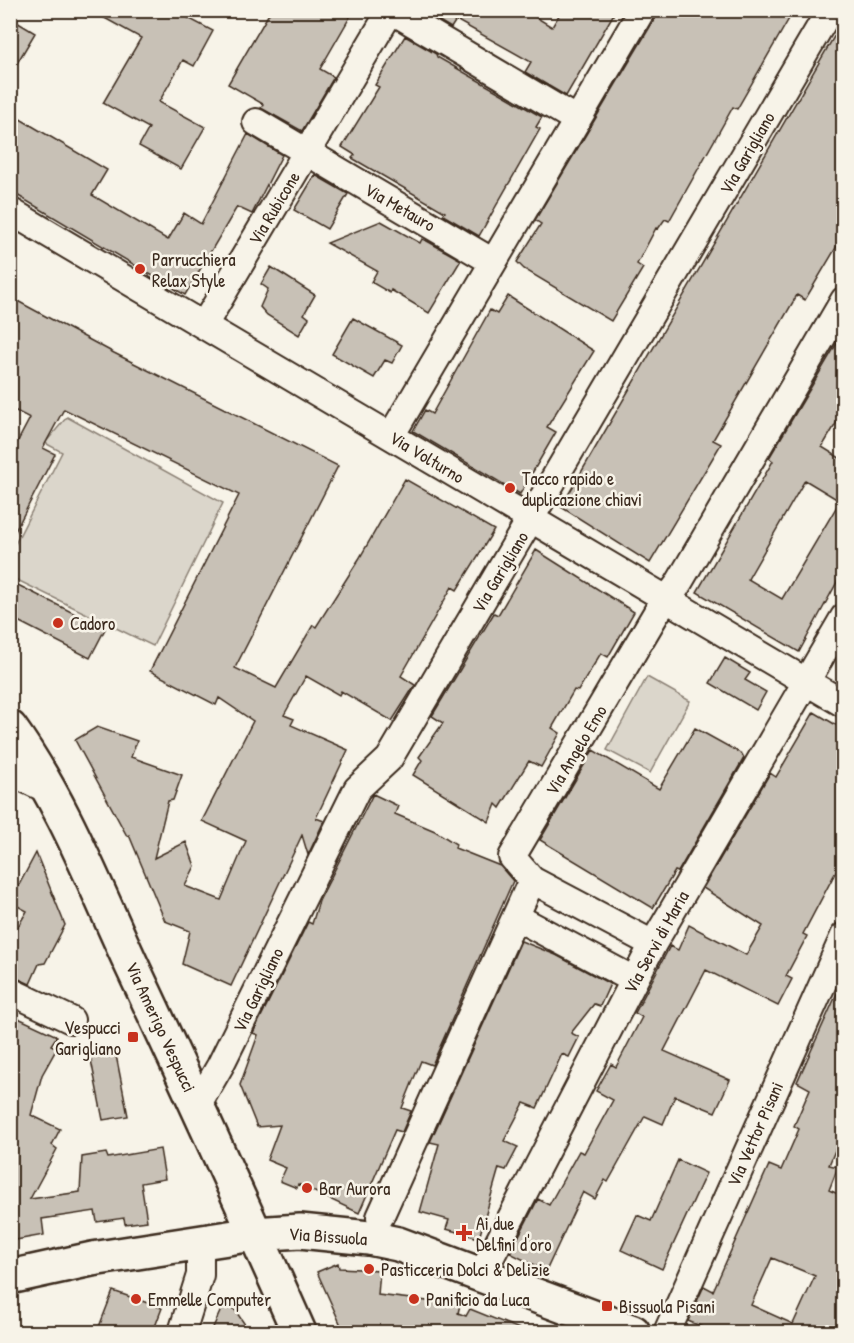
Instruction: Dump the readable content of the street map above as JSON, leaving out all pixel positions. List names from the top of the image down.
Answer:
{
  "streets": {
    "main road": ["Via Amerigo Vespucci", "Via Bissuola"],
    "street": [
      "Via Garigliano",
      "Via Metauro",
      "Via Rubicone",
      "Via Volturno",
      "Via Angelo Emo",
      "Via Servi di Maria",
      "Via Vettor Pisani"
    ]
  },
  "crossings": [
    ["Via Garigliano", "Via Volturno"],
    ["Via Garigliano", "Via Amerigo Vespucci"],
    ["Via Metauro", "Via Rubicone"],
    ["Via Rubicone", "Via Volturno"],
    ["Via Volturno", "Via Angelo Emo"],
    ["Via Volturno", "Via Servi di Maria"],
    ["Via Servi di Maria", "Via Bissuola"],
    ["Via Amerigo Vespucci", "Via Bissuola"]
  ],
  "places": {
    "other": [
      "Parrucchiera Relax Style",
      "Tacco rapido e duplicazione chiavi",
      "Cadoro",
      "Bar Aurora",
      "Pasticceria Dolci & Delizie",
      "Emmelle Computer",
      "Panificio da Luca"
    ],
    "transit": ["Vespucci Garigliano", "Bissuola Pisani"],
    "health": ["Ai due Delfini d'oro"]
  }
}
